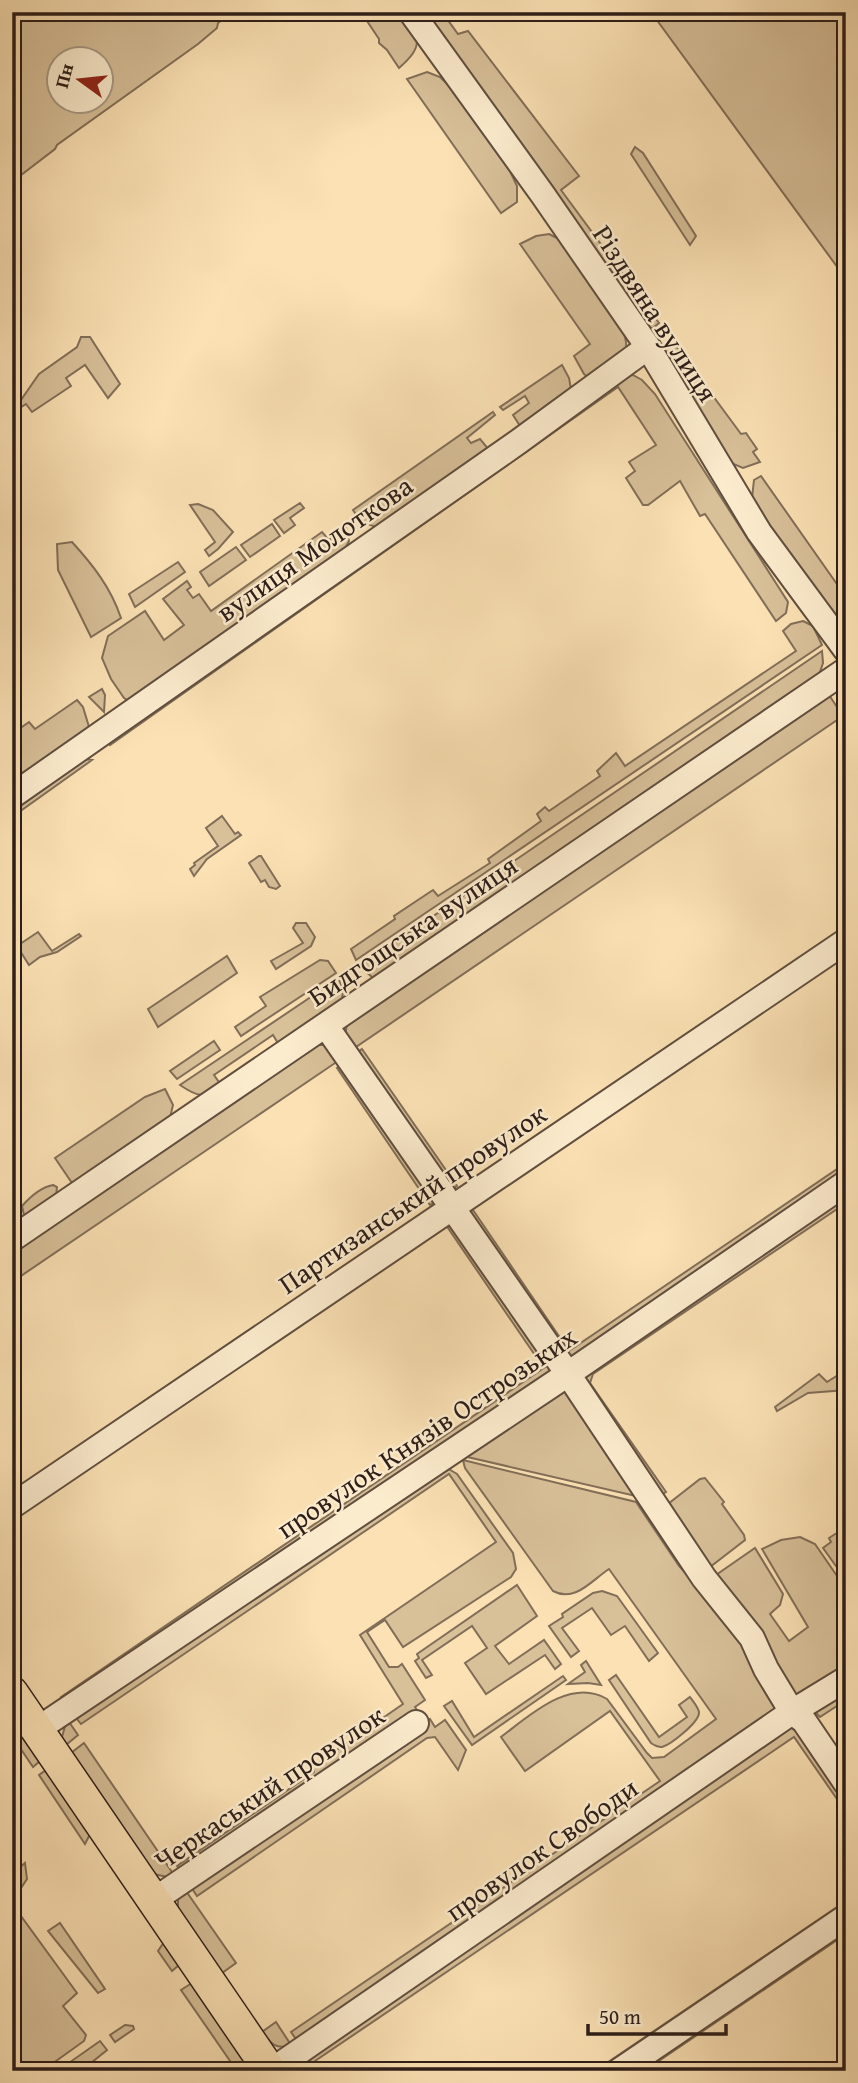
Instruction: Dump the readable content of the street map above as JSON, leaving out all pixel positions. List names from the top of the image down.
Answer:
{
  "streets": {
    "street": [
      "Різдвяна вулиця",
      "вулиця Молоткова",
      "Бидгощська вулиця",
      "Партизанський провулок",
      "провулок Князів Острозьких",
      "Черкаський провулок",
      "провулок Свободи"
    ]
  },
  "crossings": [
    ["Різдвяна вулиця", "вулиця Молоткова"]
  ],
  "scale_bar": "50 m",
  "north": "left"
}
